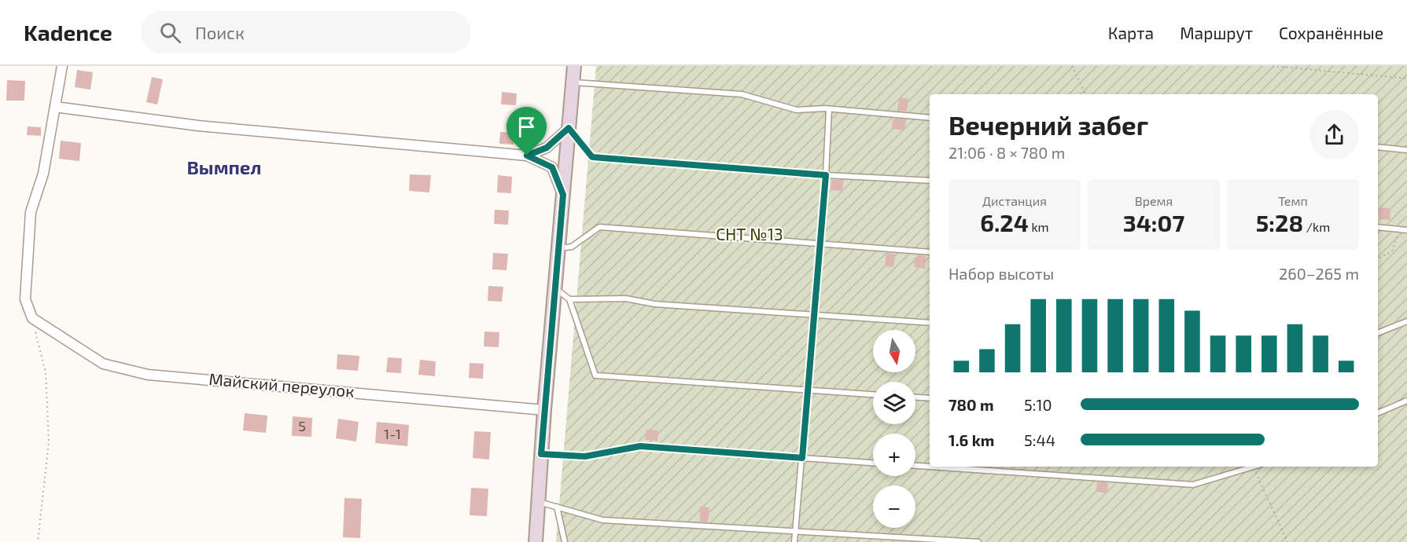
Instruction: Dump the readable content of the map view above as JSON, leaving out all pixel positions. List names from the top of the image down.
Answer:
{
  "streets": {
    "street": ["Майский переулок"]
  },
  "districts": ["Вымпел"],
  "parks": ["СНТ №13"],
  "house_numbers": ["5", "1-1"],
  "north": "bottom",
  "page": {
    "header": "Kadence",
    "search": "Поиск",
    "nav": ["Карта", "Маршрут", "Сохранённые"],
    "heading": ["Вечерний забег", "21:06 · 8 × 780 m"],
    "stats": [
      ["Дистанция", "6.24 km"],
      ["Время", "34:07"],
      ["Темп", "5:28 /km"]
    ],
    "chart": ["Набор высоты", "260–265 m"],
    "map_buttons": ["+", "−"],
    "list": [
      {
        "name": "780 m",
        "note": "5:10"
      },
      {
        "name": "1.6 km",
        "note": "5:44"
      }
    ]
  }
}
